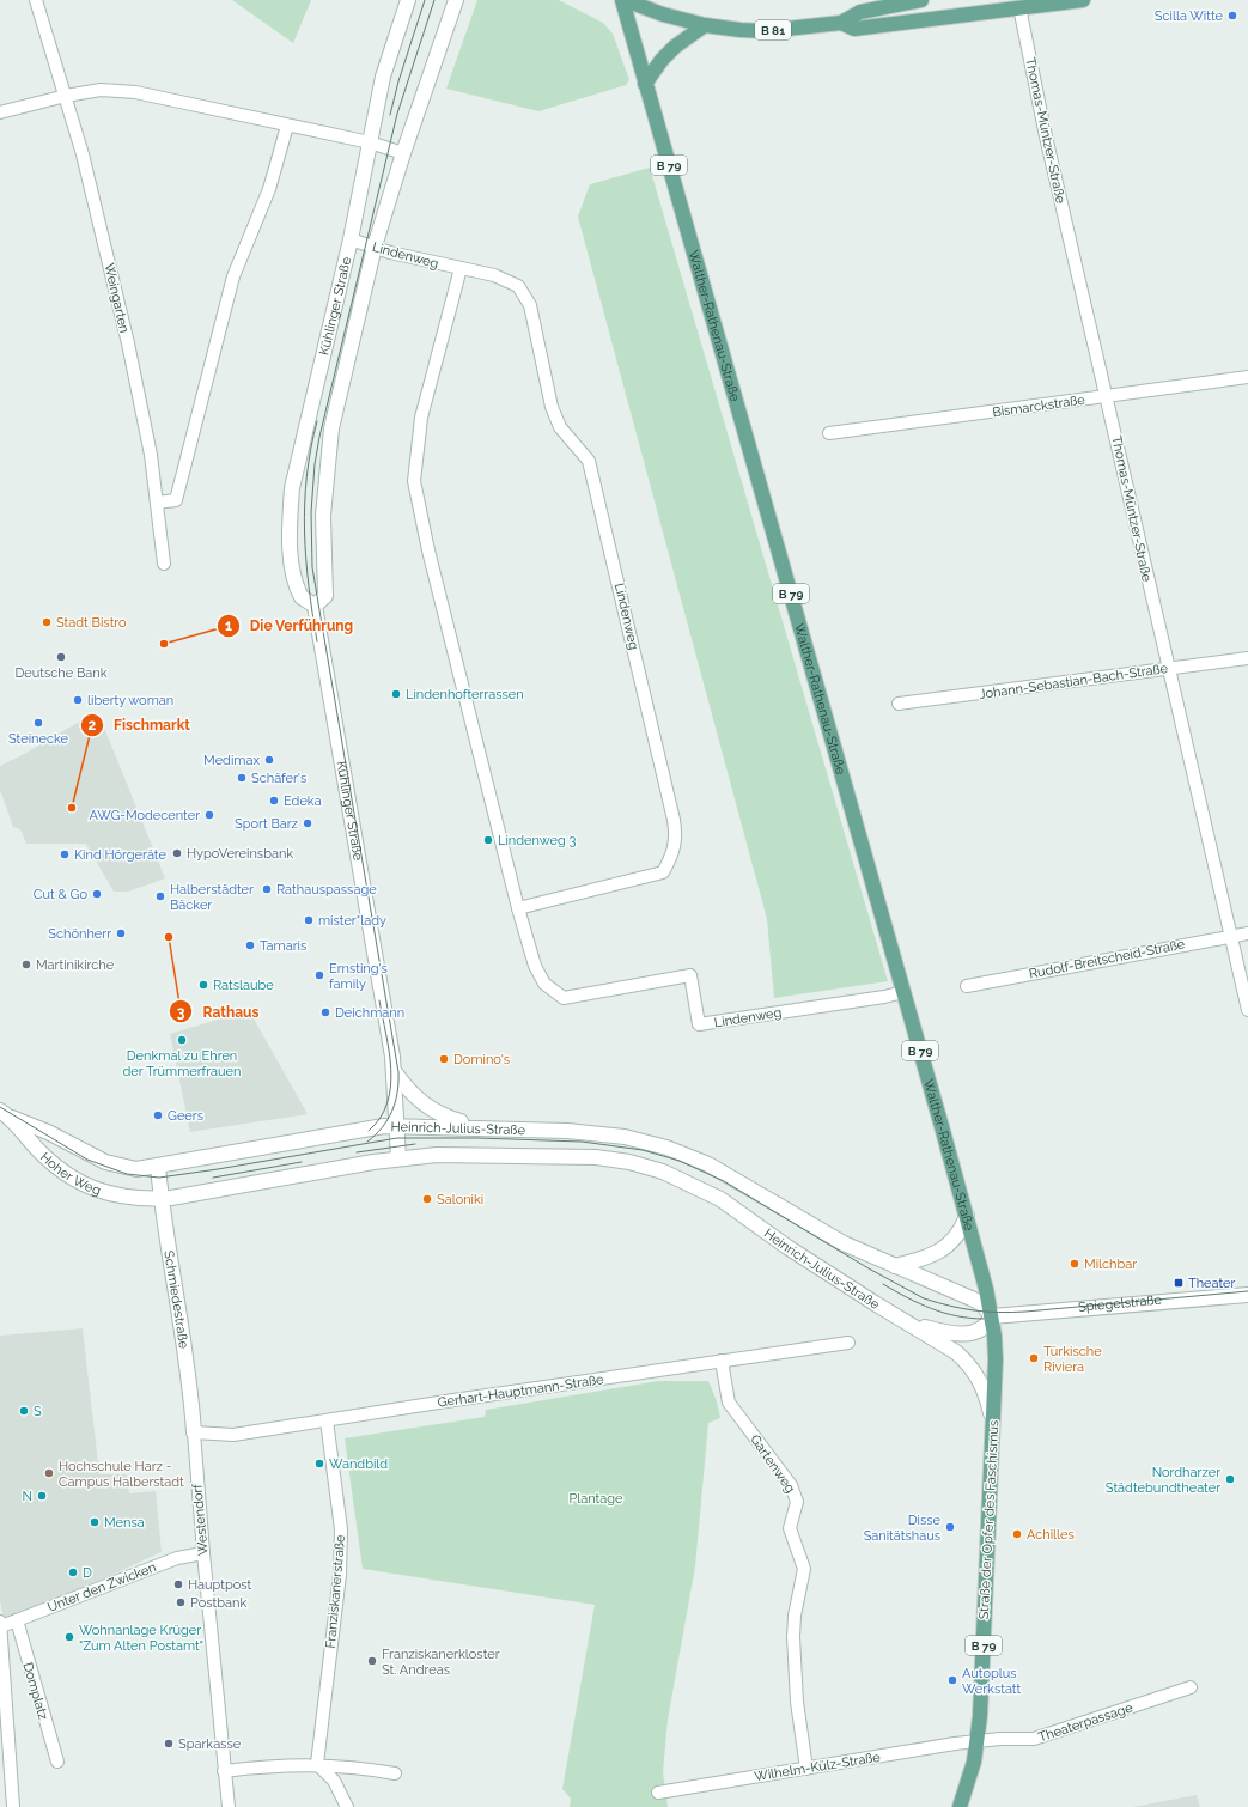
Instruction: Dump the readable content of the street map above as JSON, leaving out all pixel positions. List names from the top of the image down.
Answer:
{
  "streets": {
    "main road": [
      "B 81",
      "B 79",
      "Walther-Rathenau-Straße",
      "Straße der Opfer des Faschismus"
    ],
    "street": [
      "Thomas-Müntzer-Straße",
      "Lindenweg",
      "Weingarten",
      "Kühlinger Straße",
      "Bismarckstraße",
      "Johann-Sebastian-Bach-Straße",
      "Rudolf-Breitscheid-Straße",
      "Heinrich-Julius-Straße",
      "Hoher Weg",
      "Schmiedestraße",
      "Spiegelstraße",
      "Gerhart-Hauptmann-Straße",
      "Gartenweg",
      "Westendorf",
      "Unter den Zwicken",
      "Franziskanerstraße",
      "Domplatz",
      "Theaterpassage",
      "Wilhelm-Külz-Straße"
    ]
  },
  "crossings": [
    ["B 81", "Thomas-Müntzer-Straße"],
    ["B 81", "Walther-Rathenau-Straße"],
    ["Thomas-Müntzer-Straße", "Bismarckstraße"],
    ["Thomas-Müntzer-Straße", "Johann-Sebastian-Bach-Straße"],
    ["Thomas-Müntzer-Straße", "Rudolf-Breitscheid-Straße"],
    ["Lindenweg", "Kühlinger Straße"],
    ["Lindenweg", "Walther-Rathenau-Straße"],
    ["Kühlinger Straße", "Heinrich-Julius-Straße"],
    ["Walther-Rathenau-Straße", "Heinrich-Julius-Straße"],
    ["Walther-Rathenau-Straße", "Spiegelstraße"],
    ["Walther-Rathenau-Straße", "Straße der Opfer des Faschismus"],
    ["Heinrich-Julius-Straße", "Hoher Weg"],
    ["Heinrich-Julius-Straße", "Schmiedestraße"],
    ["Heinrich-Julius-Straße", "Spiegelstraße"],
    ["Heinrich-Julius-Straße", "Straße der Opfer des Faschismus"],
    ["Hoher Weg", "Schmiedestraße"],
    ["Schmiedestraße", "Gerhart-Hauptmann-Straße"],
    ["Schmiedestraße", "Westendorf"],
    ["Spiegelstraße", "Straße der Opfer des Faschismus"],
    ["Gerhart-Hauptmann-Straße", "Gartenweg"],
    ["Gerhart-Hauptmann-Straße", "Westendorf"],
    ["Gerhart-Hauptmann-Straße", "Franziskanerstraße"],
    ["Gartenweg", "Wilhelm-Külz-Straße"],
    ["Westendorf", "Unter den Zwicken"],
    ["Straße der Opfer des Faschismus", "Theaterpassage"],
    ["Straße der Opfer des Faschismus", "Wilhelm-Külz-Straße"],
    ["Unter den Zwicken", "Domplatz"],
    ["Theaterpassage", "Wilhelm-Külz-Straße"]
  ],
  "parks": ["Plantage"],
  "places": {
    "other": [
      "Scilla Witte",
      "Stadt Bistro",
      "Die Verführung",
      "Deutsche Bank",
      "Lindenhofterrassen",
      "liberty woman",
      "Steinecke",
      "Medimax",
      "Schäfer's",
      "Edeka",
      "Fischmarkt",
      "AWG-Modecenter",
      "Sport Barz",
      "Lindenweg 3",
      "HypoVereinsbank",
      "Kind Hörgeräte",
      "Rathauspassage",
      "Cut & Go",
      "Halberstädter Bäcker",
      "mister*lady",
      "Schönherr",
      "Rathaus",
      "Tamaris",
      "Martinikirche",
      "Ernsting's family",
      "Ratslaube",
      "Deichmann",
      "Denkmal zu Ehren der Trümmerfrauen",
      "Domino's",
      "Geers",
      "Saloniki",
      "Milchbar",
      "Türkische Riviera",
      "S",
      "Wandbild",
      "Hochschule Harz - Campus Halberstadt",
      "Nordharzer Städtebundtheater",
      "N",
      "Mensa",
      "Disse Sanitätshaus",
      "Achilles",
      "D",
      "Hauptpost",
      "Postbank",
      "Wohnanlage Krüger \"Zum Alten Postamt\"",
      "Franziskanerkloster St. Andreas",
      "Autoplus Werkstatt",
      "Sparkasse"
    ],
    "transit": ["Theater"]
  }
}
